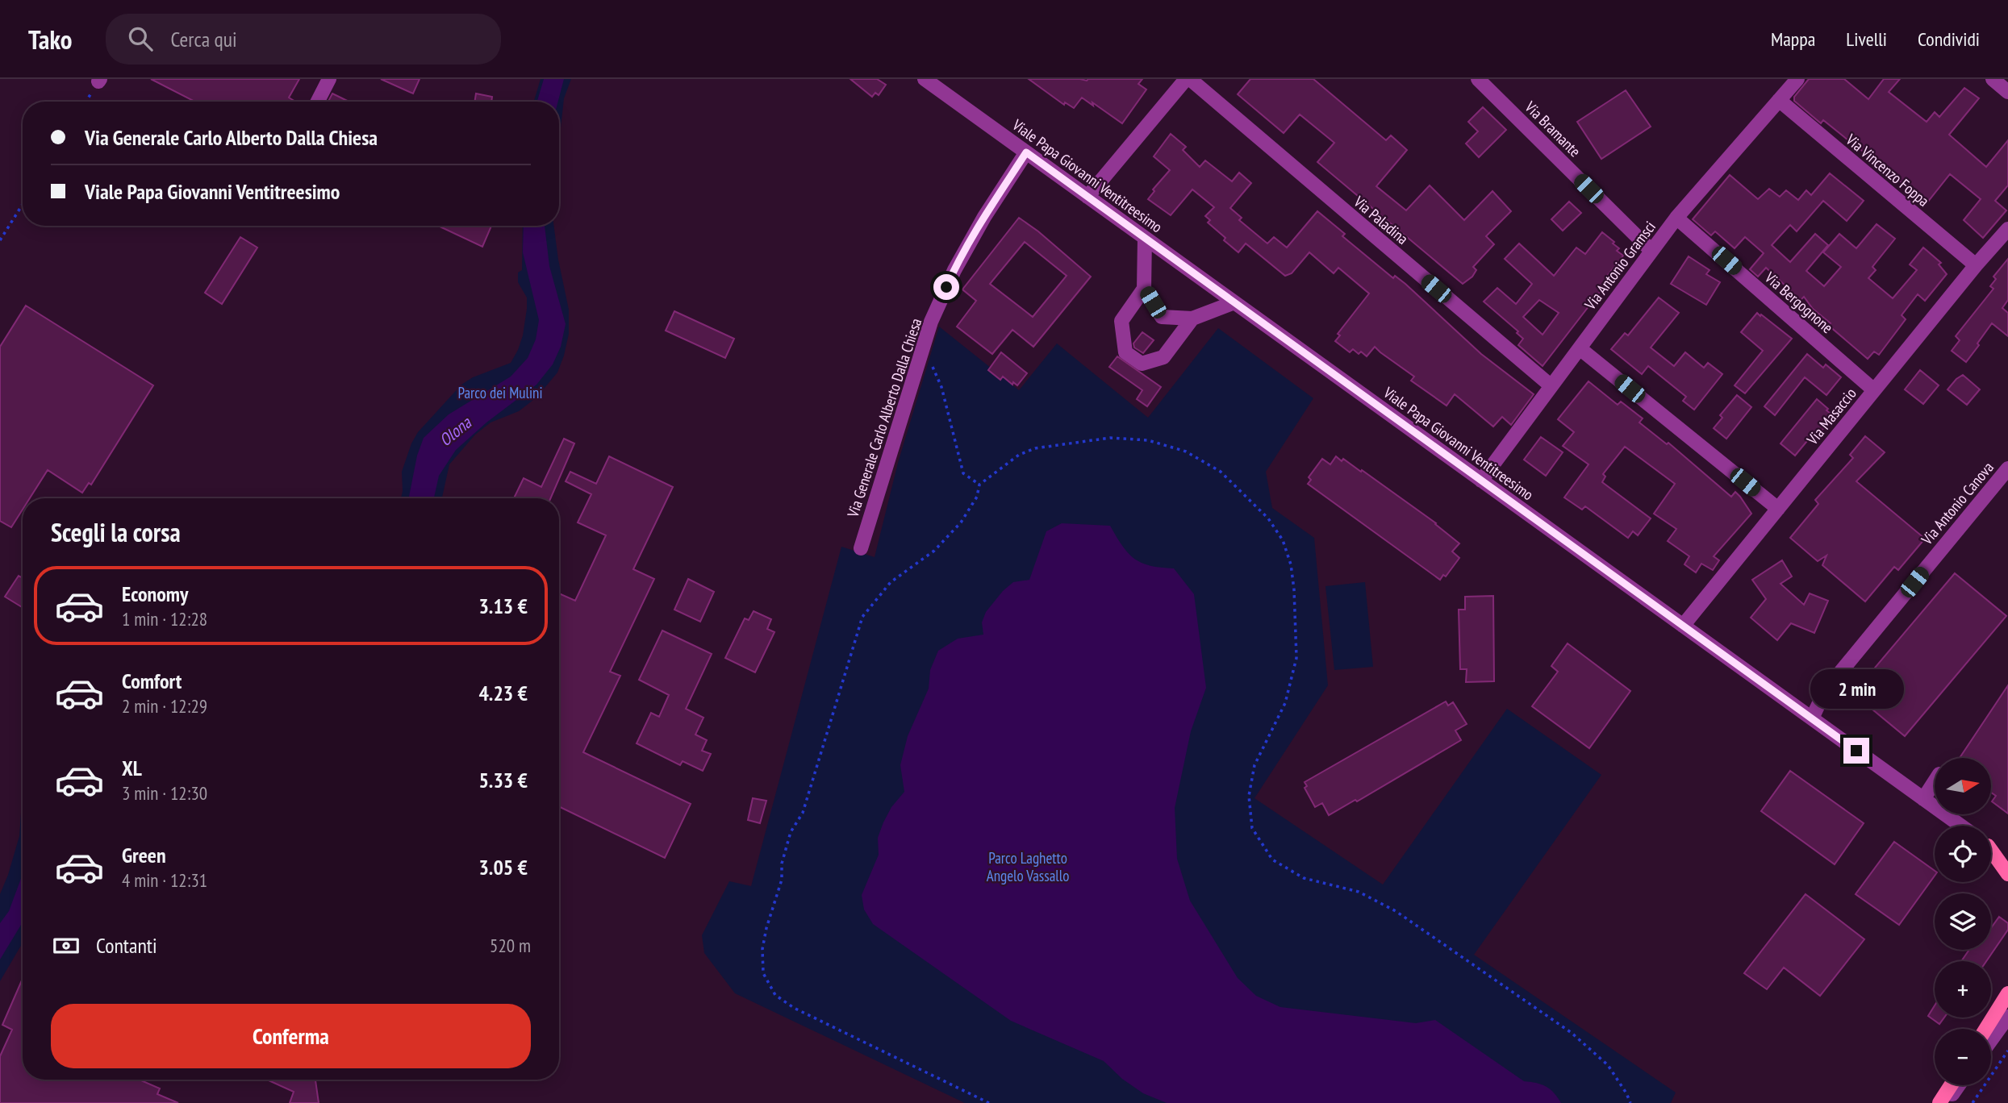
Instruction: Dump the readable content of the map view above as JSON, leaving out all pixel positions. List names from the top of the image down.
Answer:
{
  "streets": {
    "street": [
      "Via Bramante",
      "Via Vincenzo Foppa",
      "Viale Papa Giovanni Ventitreesimo",
      "Via Paladina",
      "Via Antonio Gramsci",
      "Via Bergognone",
      "Via Masaccio",
      "Via Generale Carlo Alberto Dalla Chiesa",
      "Via Antonio Canova"
    ]
  },
  "crossings": [
    ["Via Bramante", "Via Antonio Gramsci"],
    ["Via Vincenzo Foppa", "Via Antonio Gramsci"],
    ["Via Vincenzo Foppa", "Via Masaccio"],
    ["Viale Papa Giovanni Ventitreesimo", "Via Antonio Gramsci"],
    ["Viale Papa Giovanni Ventitreesimo", "Via Masaccio"],
    ["Viale Papa Giovanni Ventitreesimo", "Via Generale Carlo Alberto Dalla Chiesa"],
    ["Viale Papa Giovanni Ventitreesimo", "Via Antonio Canova"],
    ["Via Paladina", "Via Antonio Gramsci"],
    ["Via Antonio Gramsci", "Via Bergognone"],
    ["Via Bergognone", "Via Masaccio"]
  ],
  "water": ["Olona"],
  "parks": ["Parco dei Mulini", "Parco Laghetto Angelo Vassallo"],
  "north": "right",
  "page": {
    "header": "Tako",
    "search": "Cerca qui",
    "nav": ["Mappa", "Livelli", "Condividi"],
    "banner": ["Via Generale Carlo Alberto Dalla Chiesa", "Viale Papa Giovanni Ventitreesimo"],
    "heading": "Scegli la corsa",
    "list": [
      {
        "name": "Economy",
        "note": "1 min · 12:28",
        "value": "3.13 €"
      },
      {
        "name": "Comfort",
        "note": "2 min · 12:29",
        "value": "4.23 €"
      },
      {
        "name": "XL",
        "note": "3 min · 12:30",
        "value": "5.33 €"
      },
      {
        "name": "Green",
        "note": "4 min · 12:31",
        "value": "3.05 €"
      }
    ],
    "bubble": "2 min",
    "map_buttons": ["+", "−"],
    "pay": ["Contanti", "520 m"],
    "buttons": "Conferma"
  }
}
